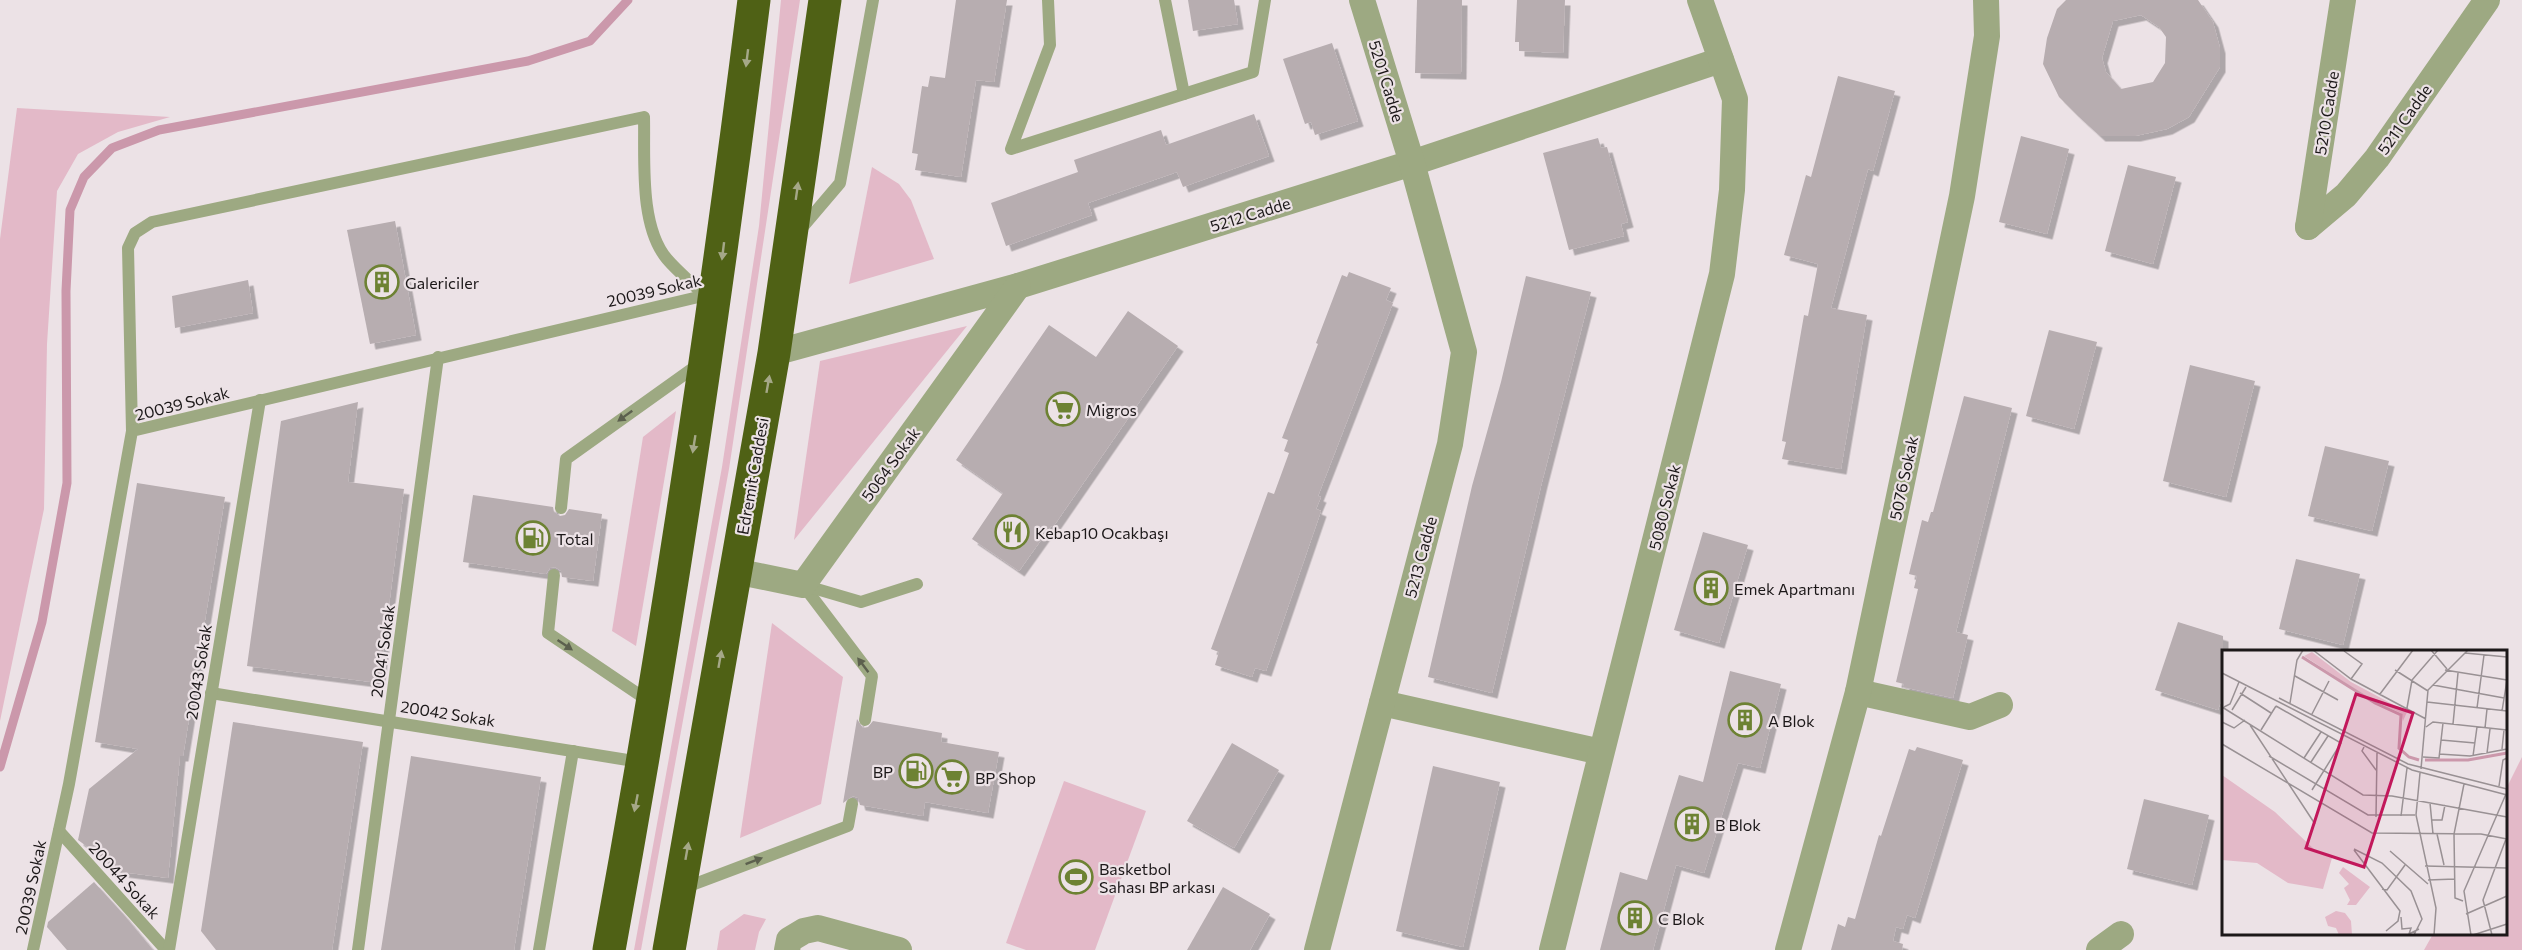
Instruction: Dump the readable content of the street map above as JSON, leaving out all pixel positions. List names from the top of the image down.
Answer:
{
  "streets": {
    "highway": ["Edremit Caddesi"],
    "street": [
      "5201 Cadde",
      "5210 Cadde",
      "5211 Cadde",
      "5212 Cadde",
      "5064 Sokak",
      "5076 Sokak",
      "5080 Sokak",
      "5213 Cadde"
    ],
    "lane": [
      "20039 Sokak",
      "20041 Sokak",
      "20043 Sokak",
      "20042 Sokak",
      "20044 Sokak"
    ]
  },
  "crossings": [
    ["5201 Cadde", "5212 Cadde"],
    ["5201 Cadde", "5213 Cadde"],
    ["5210 Cadde", "5211 Cadde"],
    ["5212 Cadde", "5064 Sokak"],
    ["5212 Cadde", "Edremit Caddesi"],
    ["5212 Cadde", "5080 Sokak"],
    ["5212 Cadde", "5213 Cadde"],
    ["20039 Sokak", "20041 Sokak"],
    ["20039 Sokak", "20043 Sokak"],
    ["20039 Sokak", "20044 Sokak"],
    ["20041 Sokak", "20042 Sokak"],
    ["20043 Sokak", "20042 Sokak"],
    ["20043 Sokak", "20044 Sokak"]
  ],
  "places": {
    "building": [
      "Galericiler",
      "Emek Apartmanı",
      "A Blok",
      "B Blok",
      "C Blok"
    ],
    "supermarket": ["Migros", "BP Shop"],
    "restaurant": ["Kebap10 Ocakbaşı"],
    "fuel station": ["Total", "BP"],
    "sports": ["Basketbol Sahası BP arkası"]
  }
}
